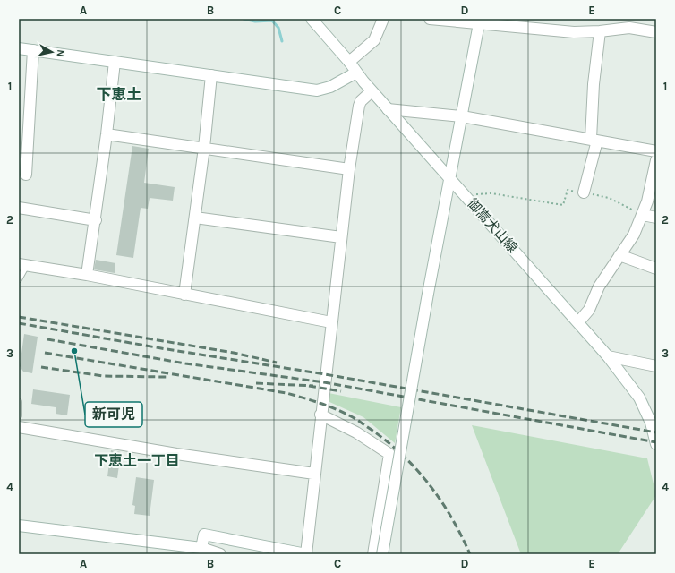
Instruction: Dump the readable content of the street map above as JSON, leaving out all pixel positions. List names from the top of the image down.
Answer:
{
  "streets": {
    "street": ["御嵩犬山線"]
  },
  "districts": ["下恵土", "下恵土一丁目"],
  "places": ["新可児"],
  "north": "right",
  "grid": {
    "columns": [
      "A",
      "B",
      "C",
      "D",
      "E"
    ],
    "rows": [
      "1",
      "2",
      "3",
      "4"
    ]
  }
}
